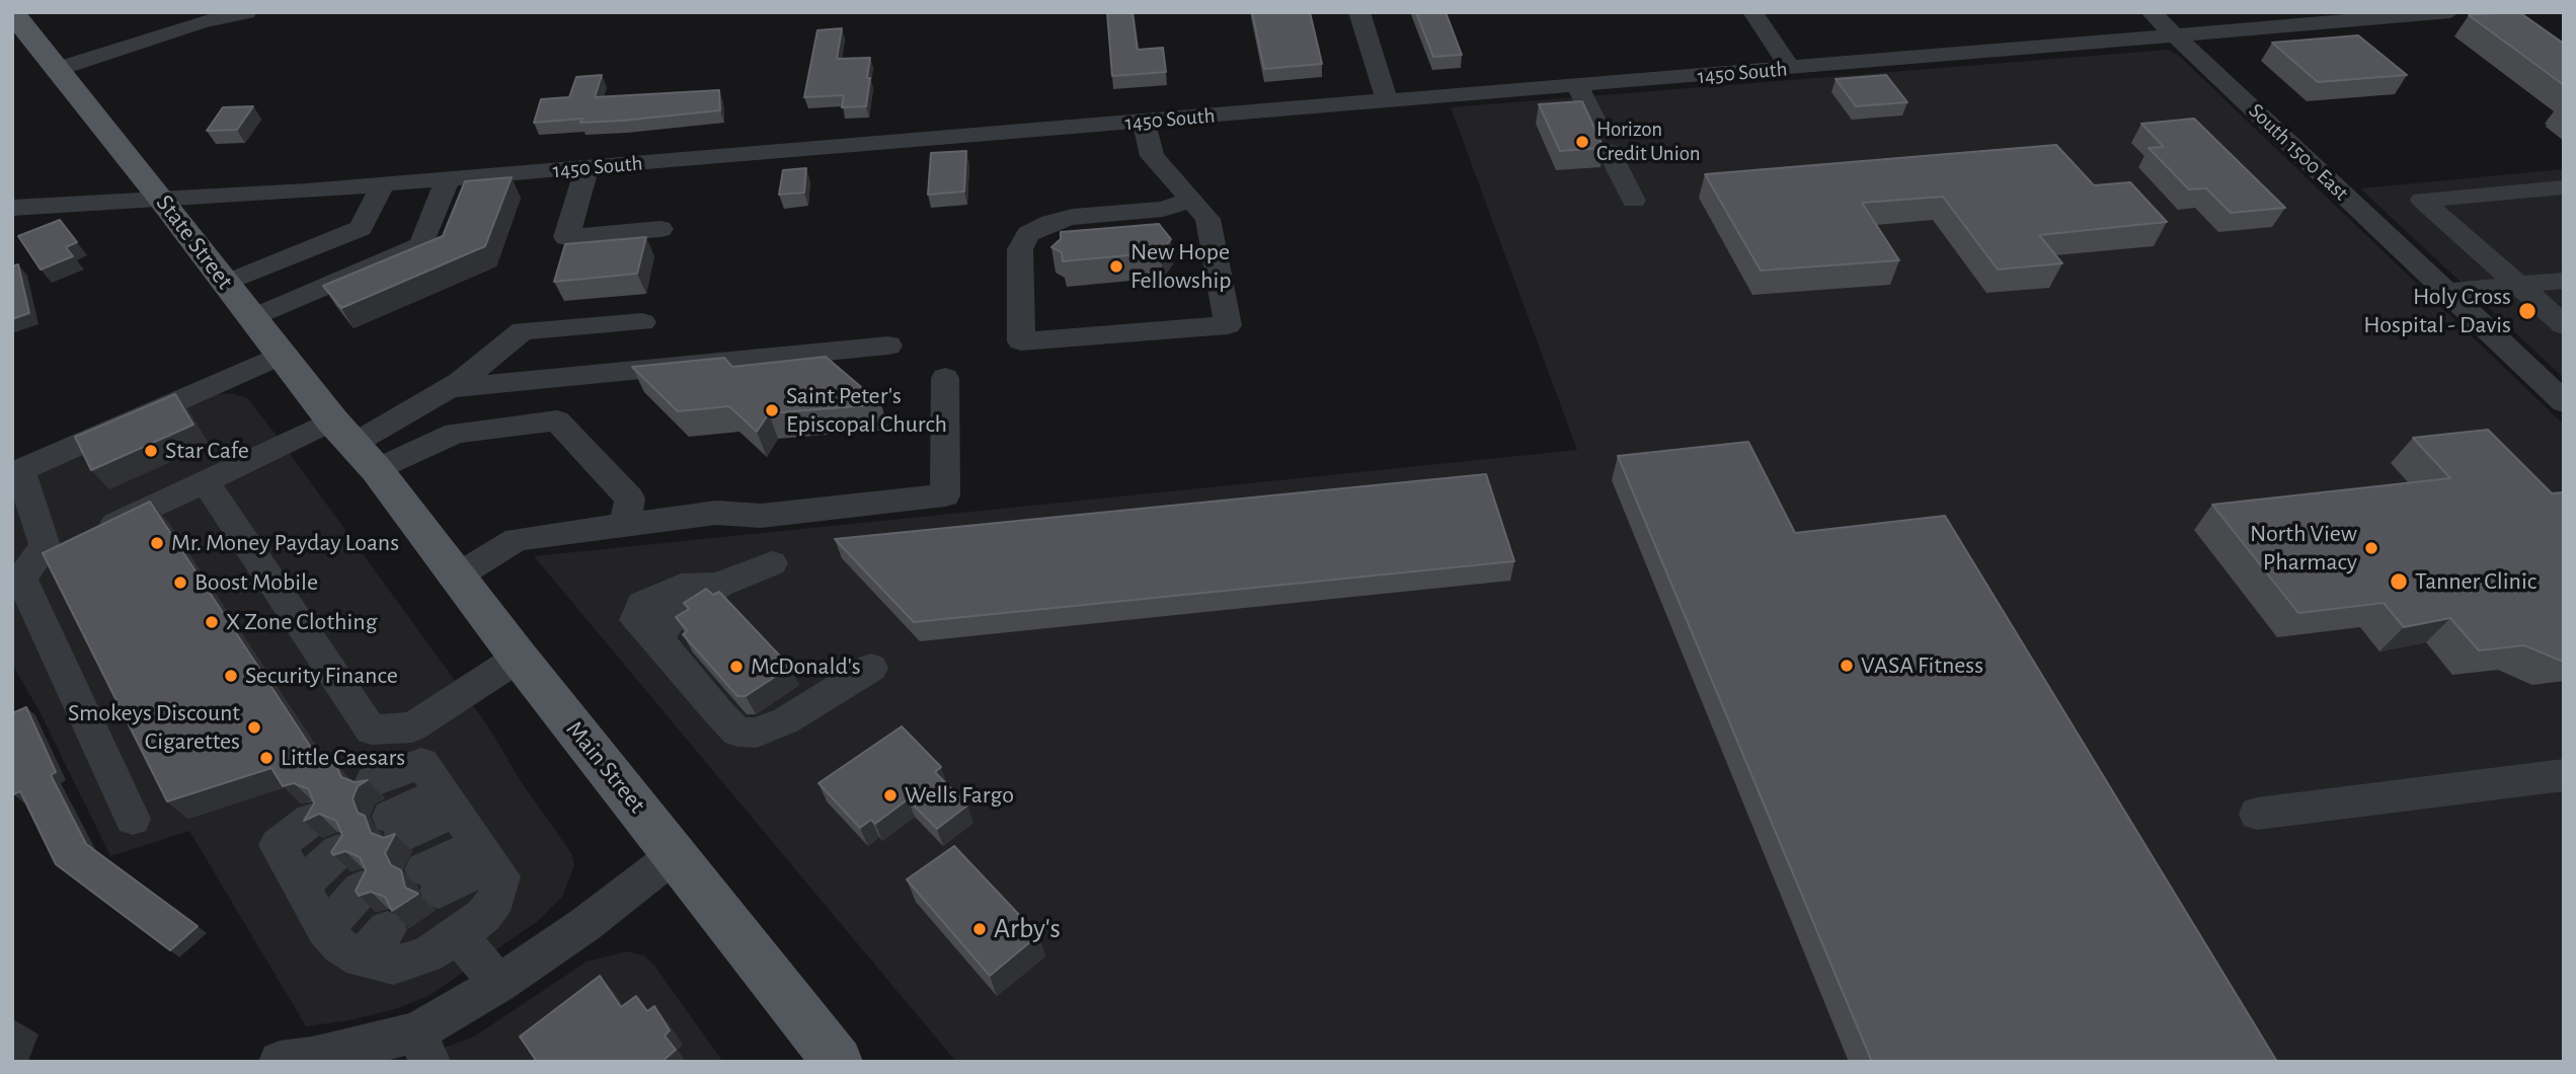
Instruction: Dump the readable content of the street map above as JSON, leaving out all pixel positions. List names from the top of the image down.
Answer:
{
  "streets": {
    "main road": ["State Street", "Main Street"],
    "street": ["1450 South", "South 1500 East"]
  },
  "crossings": [
    ["1450 South", "South 1500 East"],
    ["1450 South", "State Street"],
    ["State Street", "Main Street"]
  ],
  "places": [
    "Horizon Credit Union",
    "New Hope Fellowship",
    "Holy Cross Hospital - Davis",
    "Saint Peter's Episcopal Church",
    "Star Cafe",
    "Mr. Money Payday Loans",
    "North View Pharmacy",
    "Tanner Clinic",
    "Boost Mobile",
    "X Zone Clothing",
    "VASA Fitness",
    "McDonald's",
    "Security Finance",
    "Smokeys Discount Cigarettes",
    "Little Caesars",
    "Wells Fargo",
    "Arby's"
  ]
}
